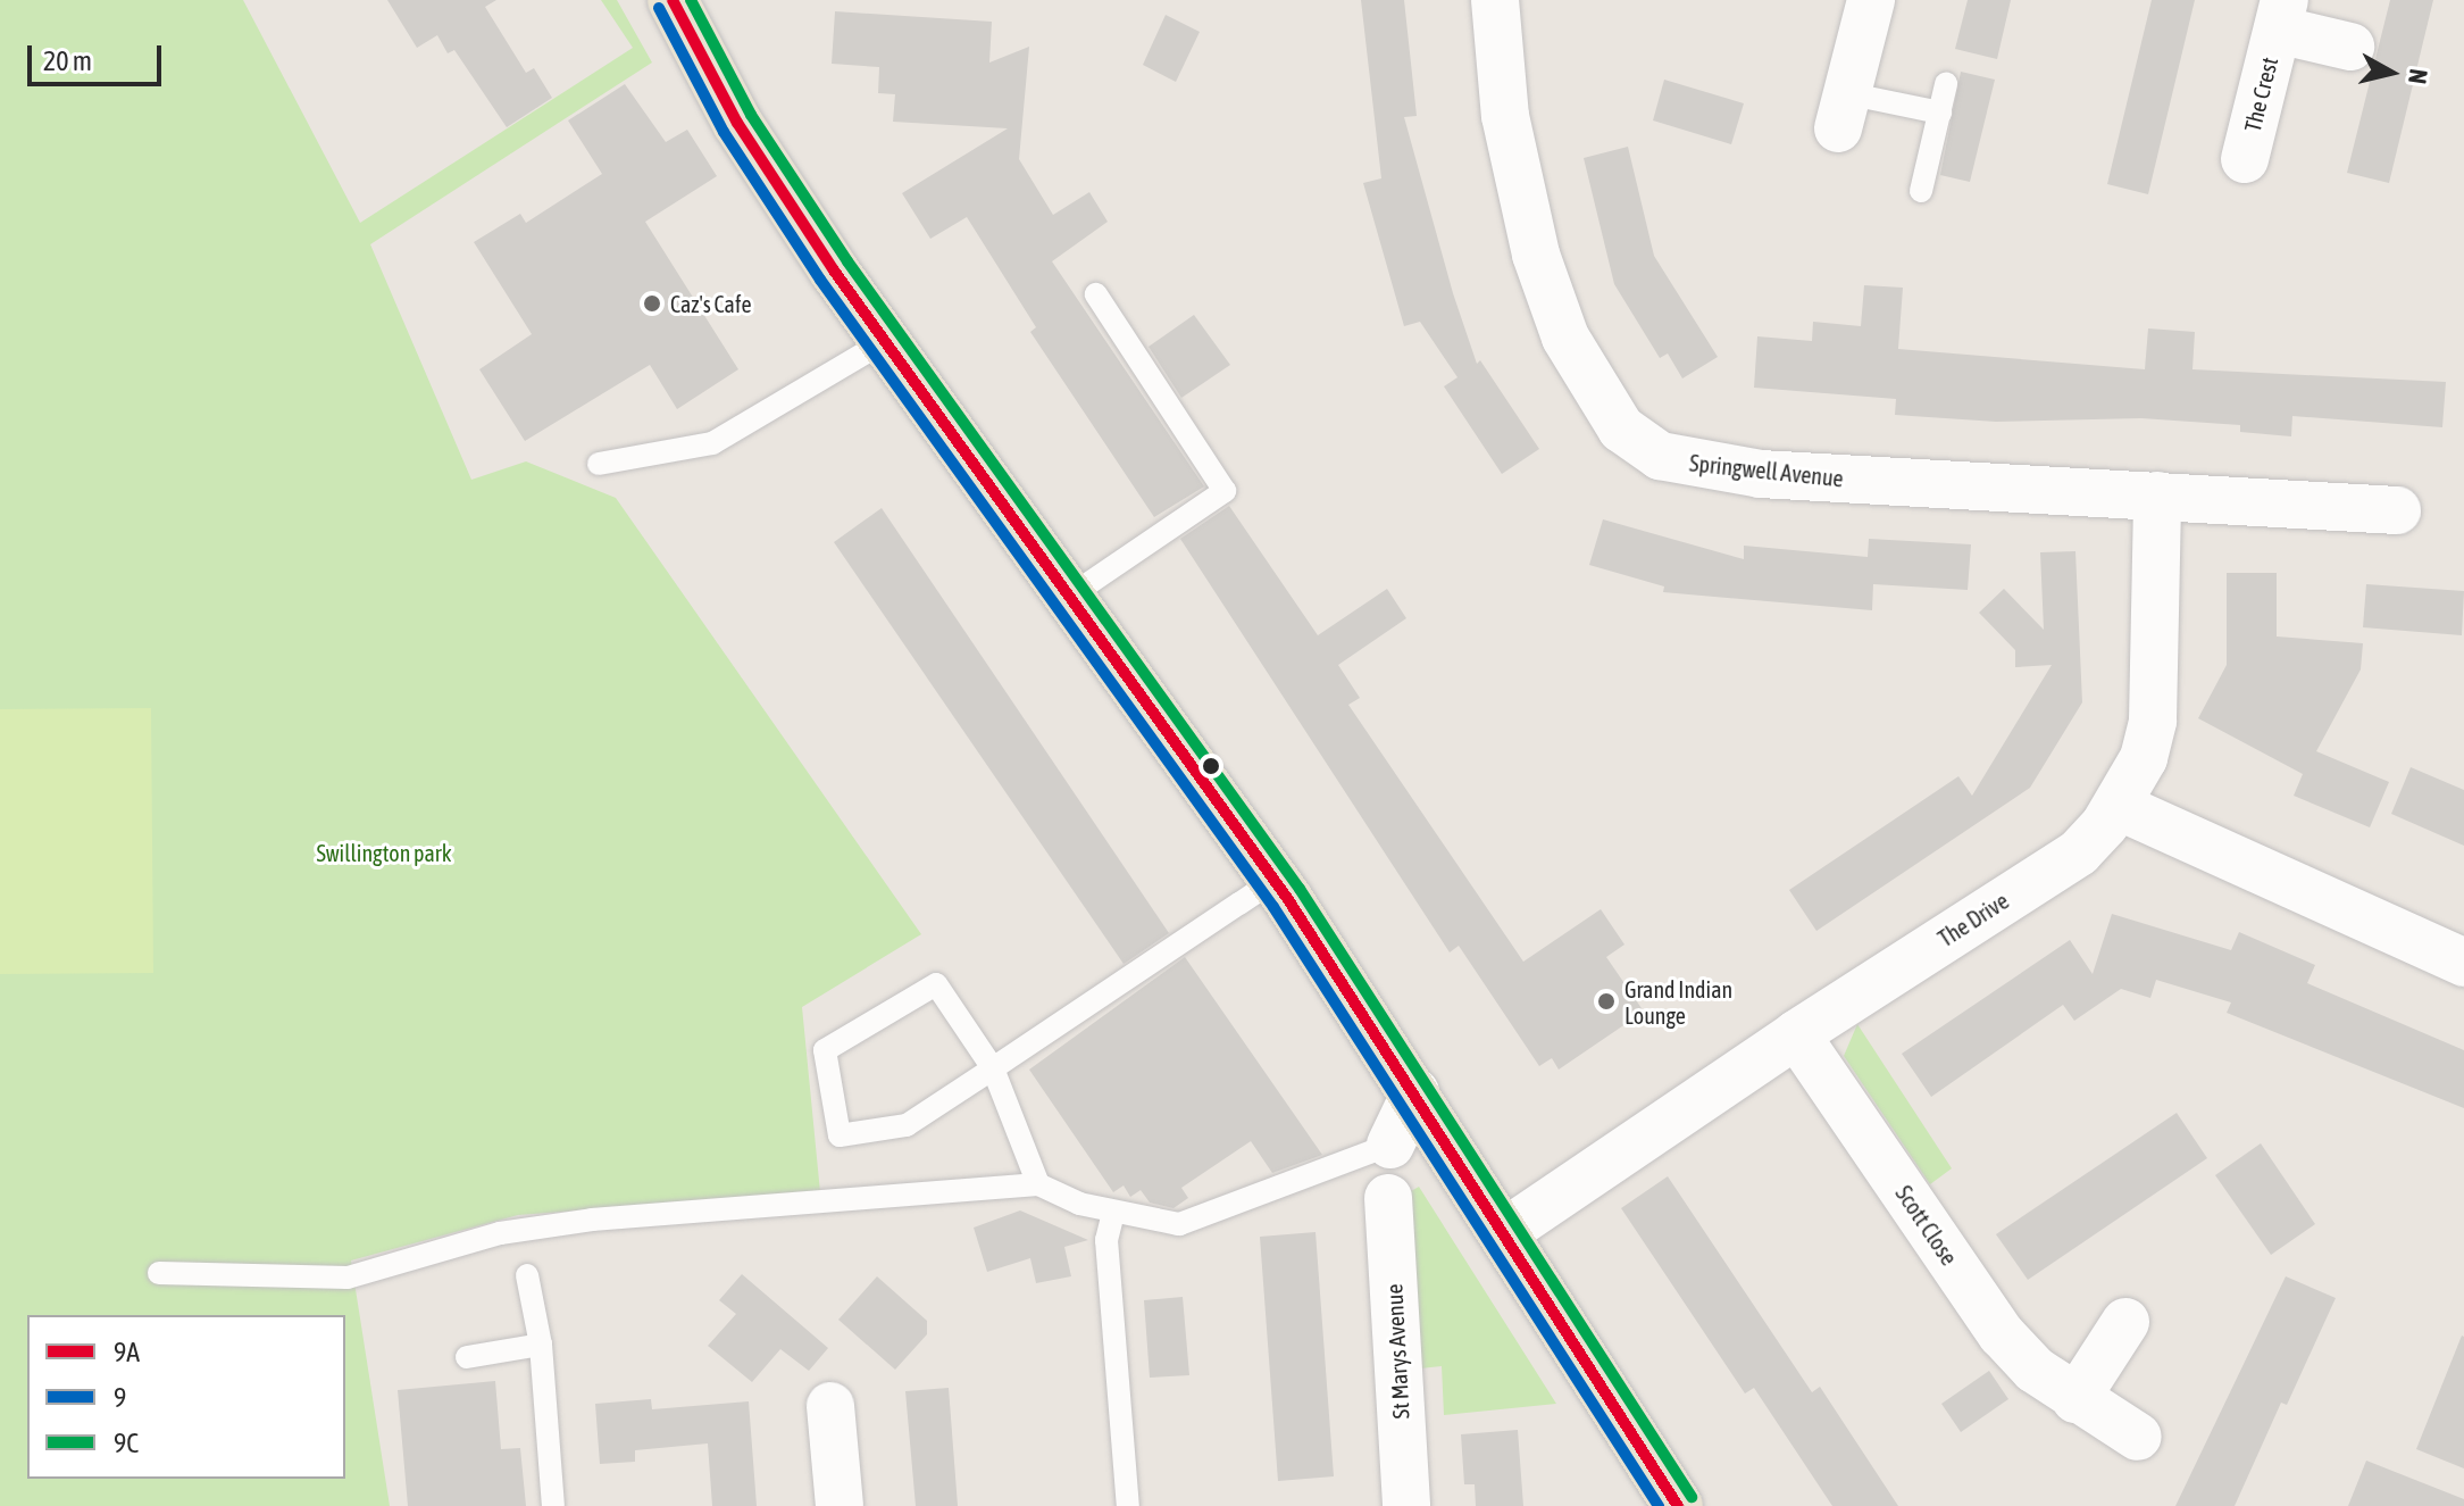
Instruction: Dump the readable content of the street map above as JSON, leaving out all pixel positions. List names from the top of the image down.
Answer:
{
  "streets": {
    "street": [
      "The Crest",
      "Springwell Avenue",
      "The Drive",
      "Scott Close",
      "St Marys Avenue"
    ]
  },
  "crossings": [
    ["The Drive", "Scott Close"]
  ],
  "parks": ["Swillington park"],
  "places": ["Caz's Cafe", "Grand Indian Lounge"],
  "lines": ["transit line 9A", "transit line 9C", "transit line 9"],
  "legend": ["9A", "9", "9C"],
  "scale_bar": "20 m",
  "north": "right"
}
